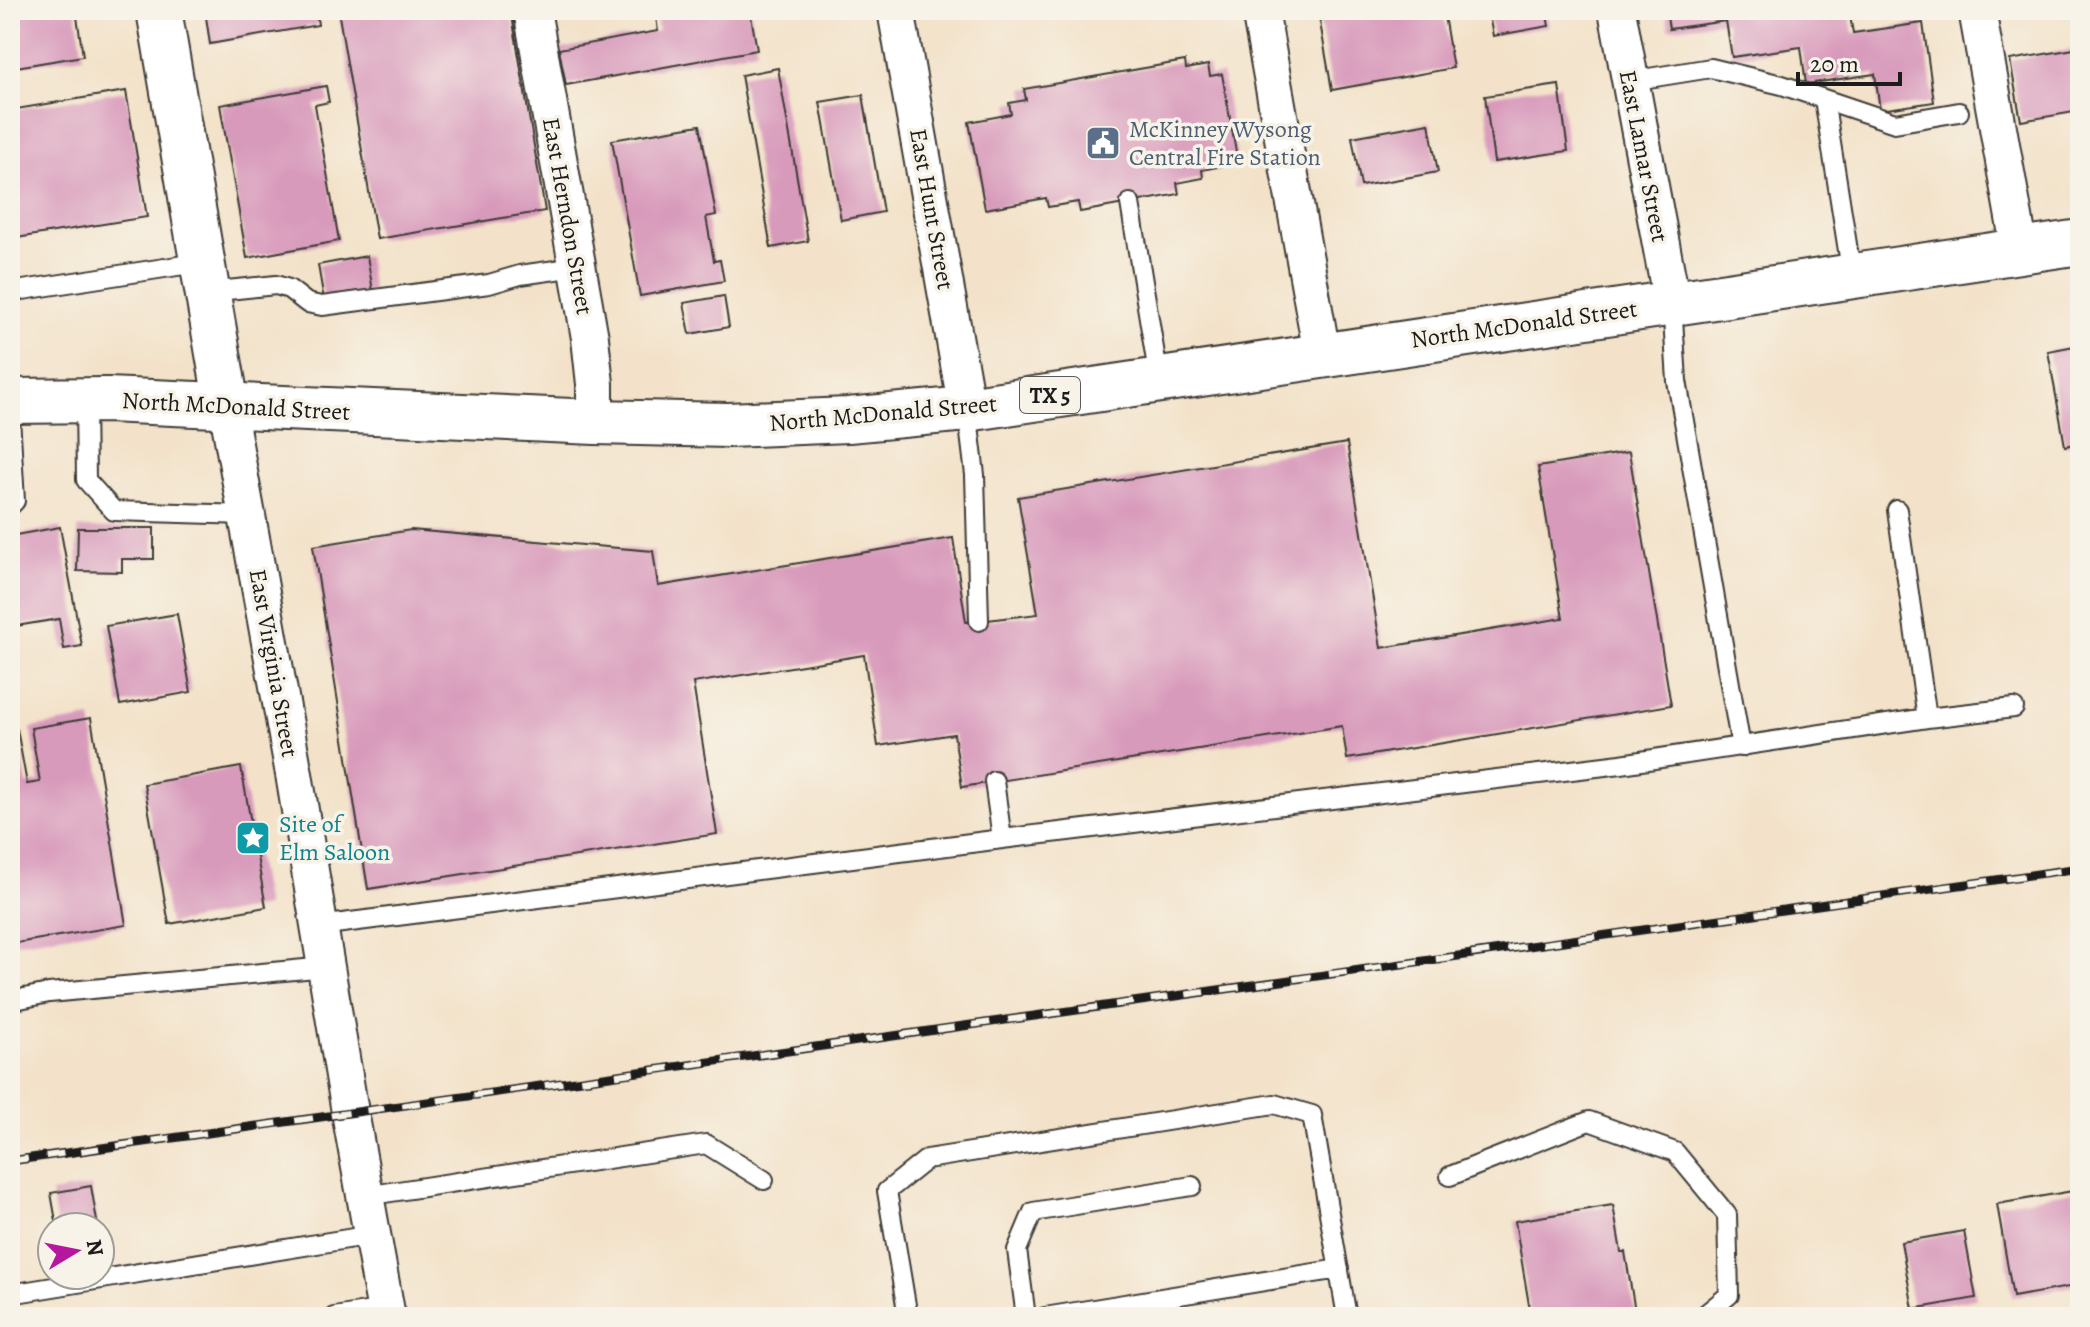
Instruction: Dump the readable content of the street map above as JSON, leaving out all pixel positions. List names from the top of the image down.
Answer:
{
  "streets": {
    "main road": ["North McDonald Street", "TX 5", "East Virginia Street"],
    "street": ["East Lamar Street", "East Hunt Street", "East Herndon Street"]
  },
  "crossings": [
    ["East Lamar Street", "North McDonald Street"],
    ["East Hunt Street", "North McDonald Street"],
    ["East Herndon Street", "North McDonald Street"],
    ["North McDonald Street", "East Virginia Street"]
  ],
  "places": {
    "public building": ["McKinney Wysong Central Fire Station"],
    "place": ["Site of Elm Saloon"]
  },
  "scale_bar": "20 m",
  "north": "right"
}
